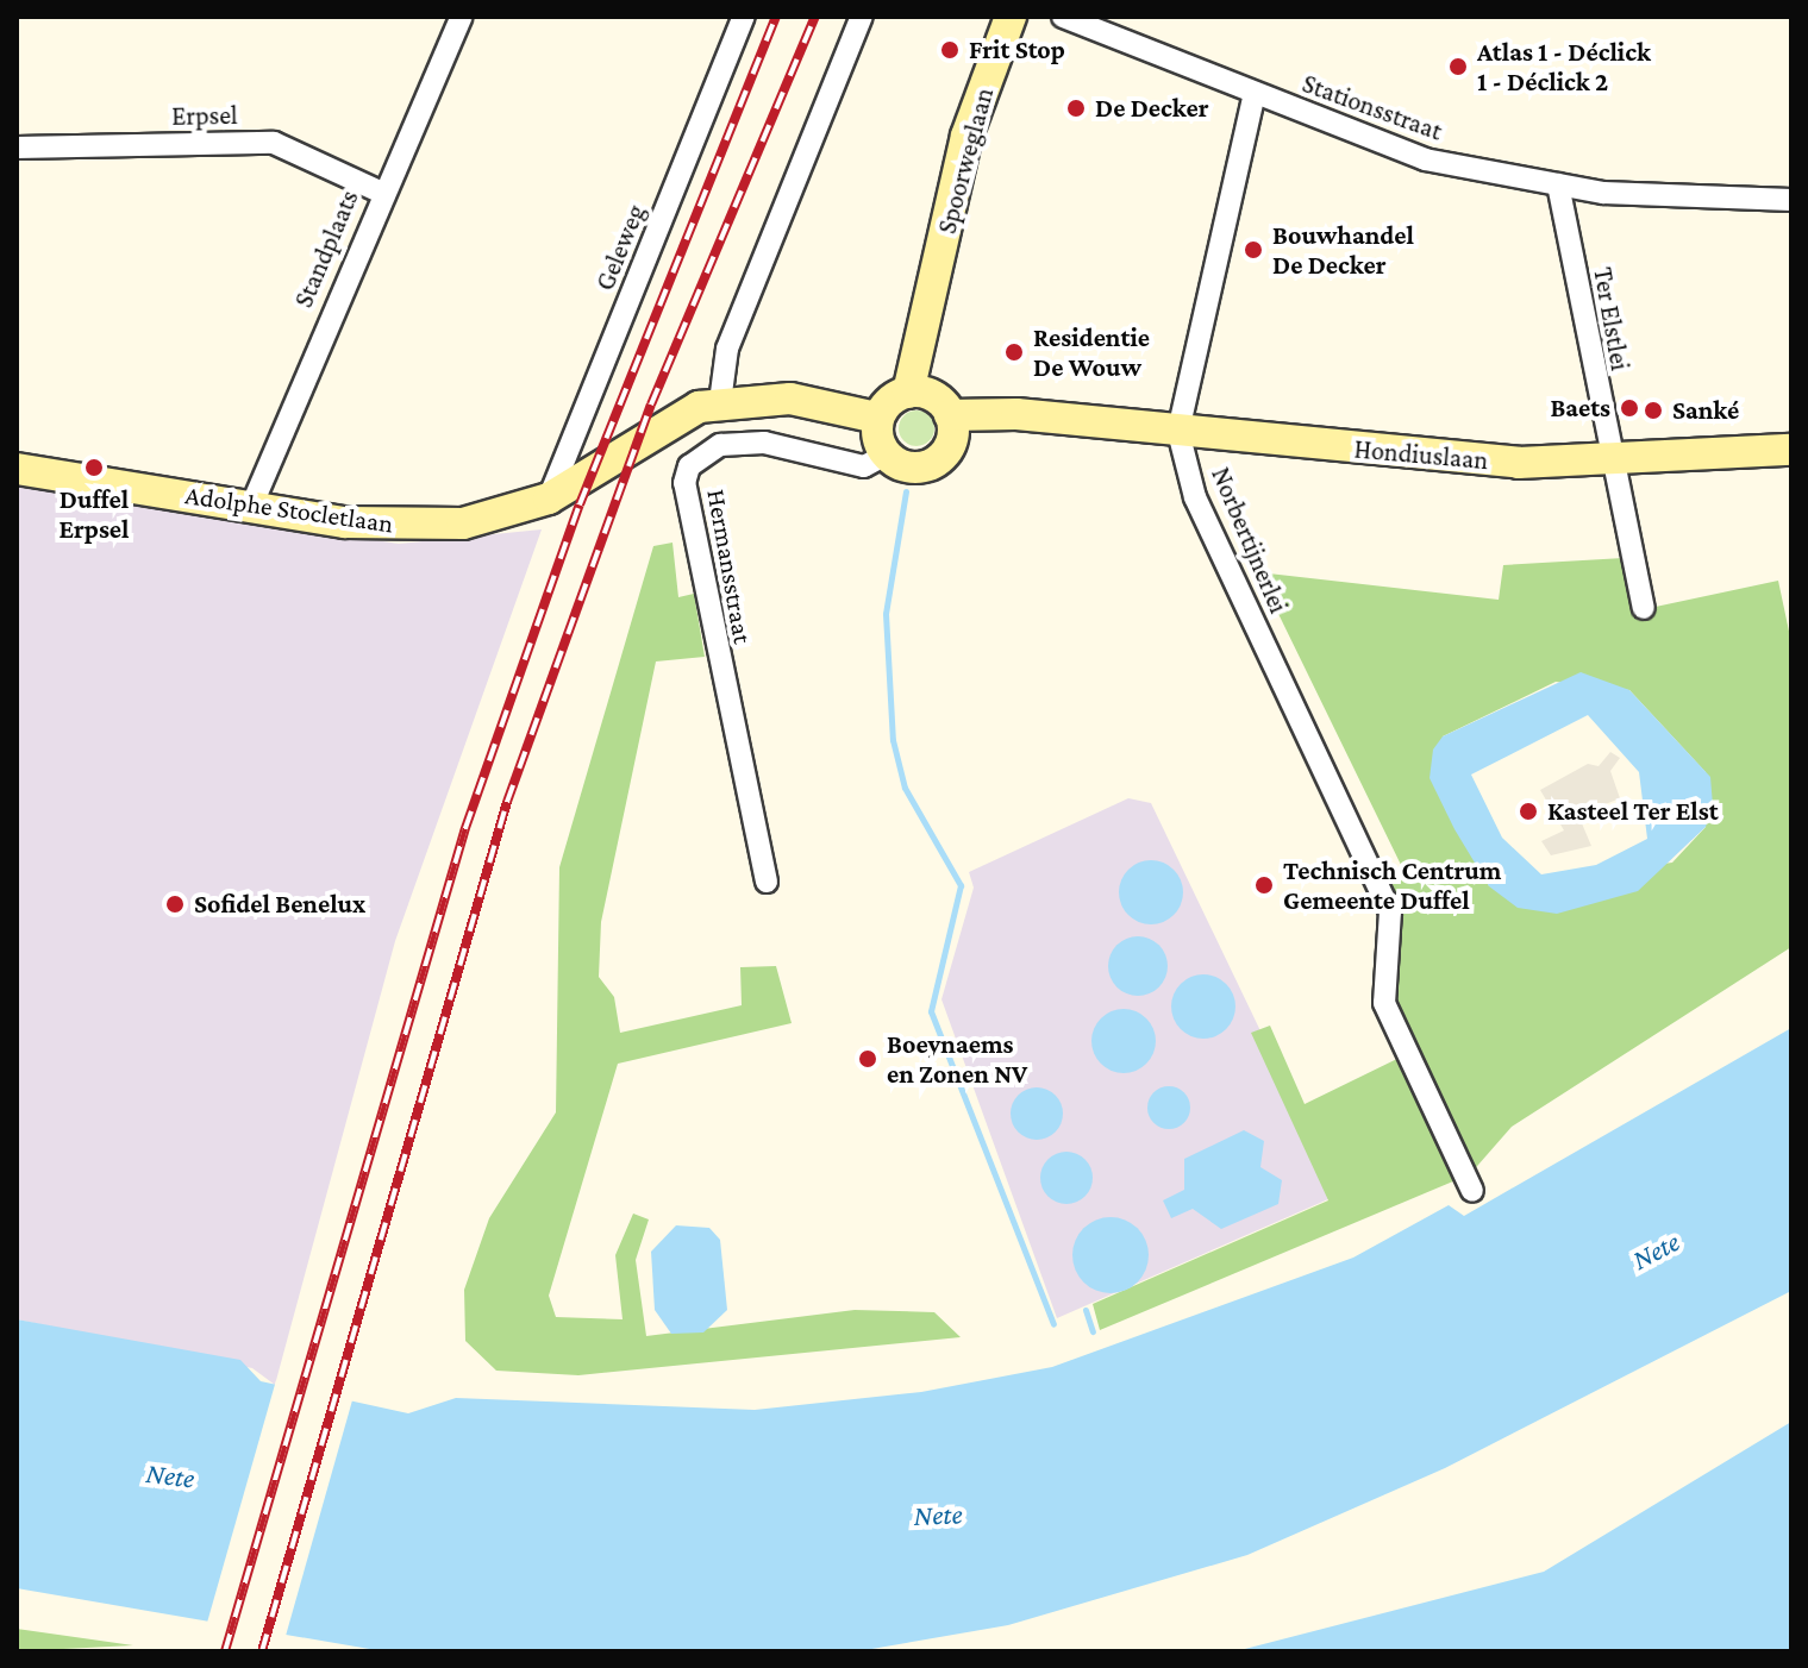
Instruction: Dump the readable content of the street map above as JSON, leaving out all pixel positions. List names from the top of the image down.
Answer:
{
  "streets": {
    "street": [
      "Stationsstraat",
      "Erpsel",
      "Spoorweglaan",
      "Geleweg",
      "Standplaats",
      "Ter Elstlei",
      "Hondiuslaan",
      "Adolphe Stocletlaan",
      "Norbertijnerlei",
      "Hermansstraat"
    ]
  },
  "crossings": [
    ["Stationsstraat", "Ter Elstlei"],
    ["Stationsstraat", "Norbertijnerlei"],
    ["Erpsel", "Standplaats"],
    ["Spoorweglaan", "Hondiuslaan"],
    ["Geleweg", "Adolphe Stocletlaan"],
    ["Standplaats", "Adolphe Stocletlaan"],
    ["Ter Elstlei", "Hondiuslaan"],
    ["Hondiuslaan", "Norbertijnerlei"],
    ["Hondiuslaan", "Hermansstraat"]
  ],
  "water": ["Nete"],
  "places": [
    "Frit Stop",
    "Atlas 1 - Déclick 1 - Déclick 2",
    "De Decker",
    "Bouwhandel De Decker",
    "Residentie De Wouw",
    "Baets",
    "Sanké",
    "Duffel Erpsel",
    "Kasteel Ter Elst",
    "Technisch Centrum Gemeente Duffel",
    "Sofidel Benelux",
    "Boeynaems en Zonen NV"
  ]
}
